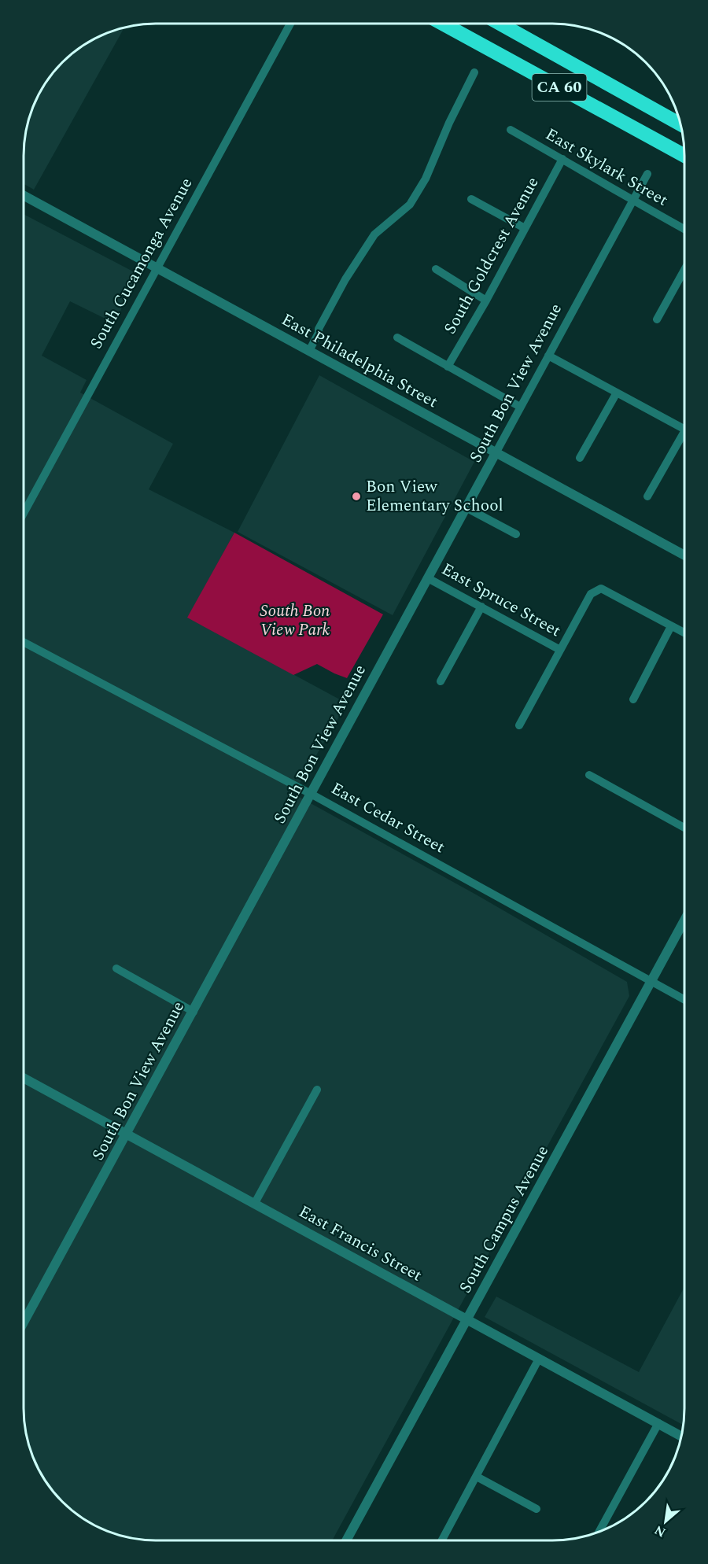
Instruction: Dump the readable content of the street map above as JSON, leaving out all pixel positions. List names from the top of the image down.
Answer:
{
  "streets": {
    "highway": ["CA 60"],
    "street": [
      "East Skylark Street",
      "South Goldcrest Avenue",
      "South Cucamonga Avenue",
      "East Philadelphia Street",
      "South Bon View Avenue",
      "East Spruce Street",
      "East Cedar Street",
      "South Campus Avenue",
      "East Francis Street"
    ]
  },
  "crossings": [
    ["East Skylark Street", "South Goldcrest Avenue"],
    ["East Skylark Street", "South Bon View Avenue"],
    ["South Cucamonga Avenue", "East Philadelphia Street"],
    ["East Philadelphia Street", "South Bon View Avenue"],
    ["South Bon View Avenue", "East Spruce Street"],
    ["South Bon View Avenue", "East Cedar Street"],
    ["South Bon View Avenue", "East Francis Street"],
    ["East Cedar Street", "South Campus Avenue"],
    ["South Campus Avenue", "East Francis Street"]
  ],
  "parks": ["South Bon View Park"],
  "places": ["Bon View Elementary School"],
  "north": "bottom left"
}
